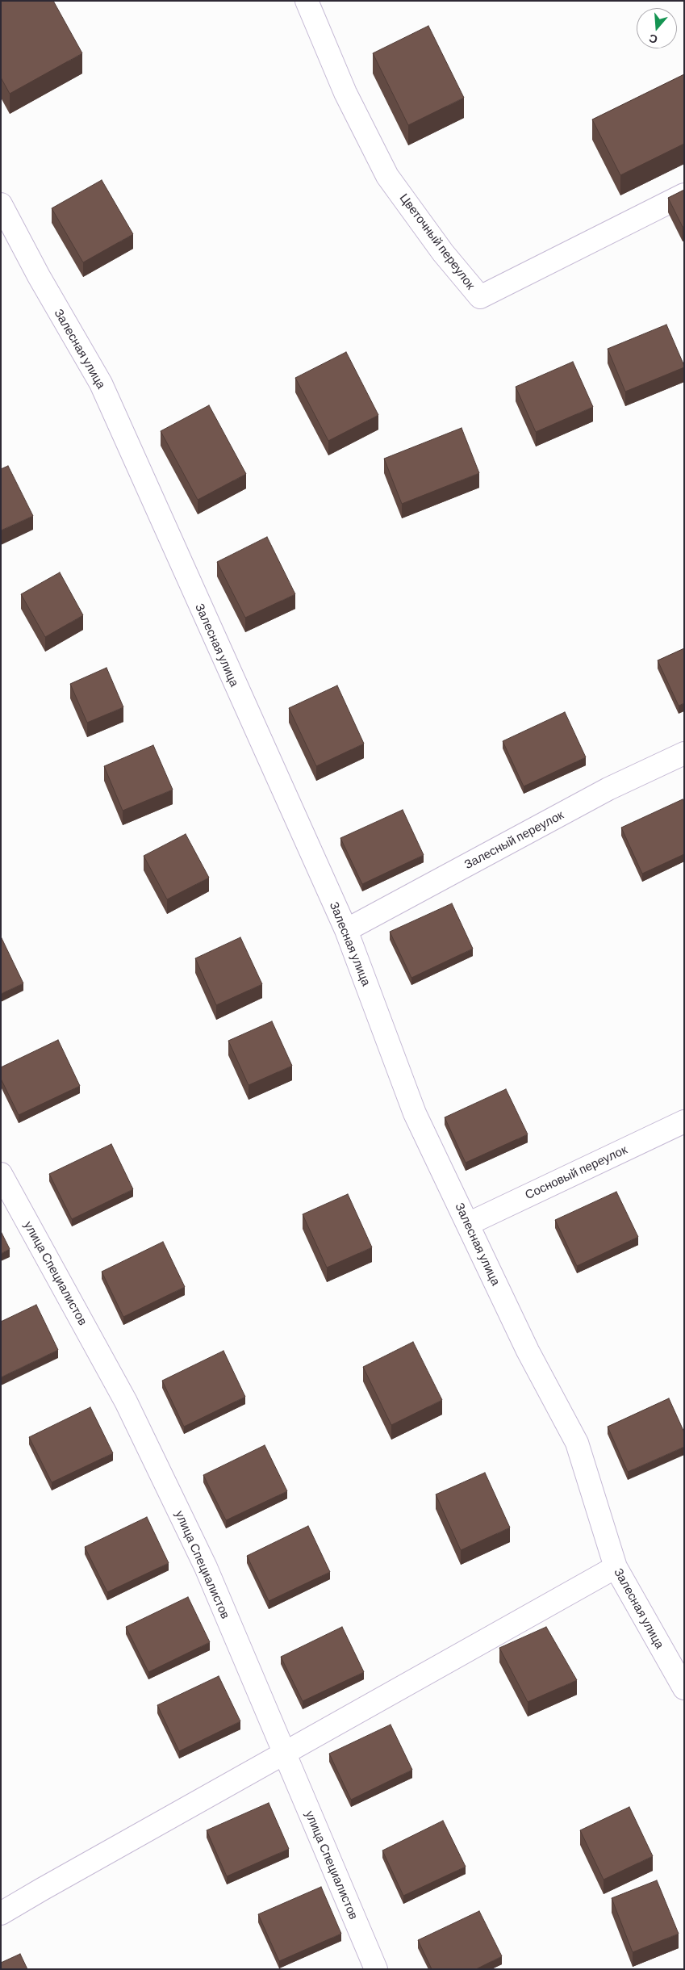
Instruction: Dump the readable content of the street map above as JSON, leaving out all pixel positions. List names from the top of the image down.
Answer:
{
  "streets": {
    "street": [
      "Цветочный переулок",
      "Залесная улица",
      "Залесный переулок",
      "Сосновый переулок",
      "улица Специалистов"
    ]
  },
  "crossings": [
    ["Залесная улица", "Залесный переулок"],
    ["Залесная улица", "Сосновый переулок"]
  ],
  "north": "bottom"
}
